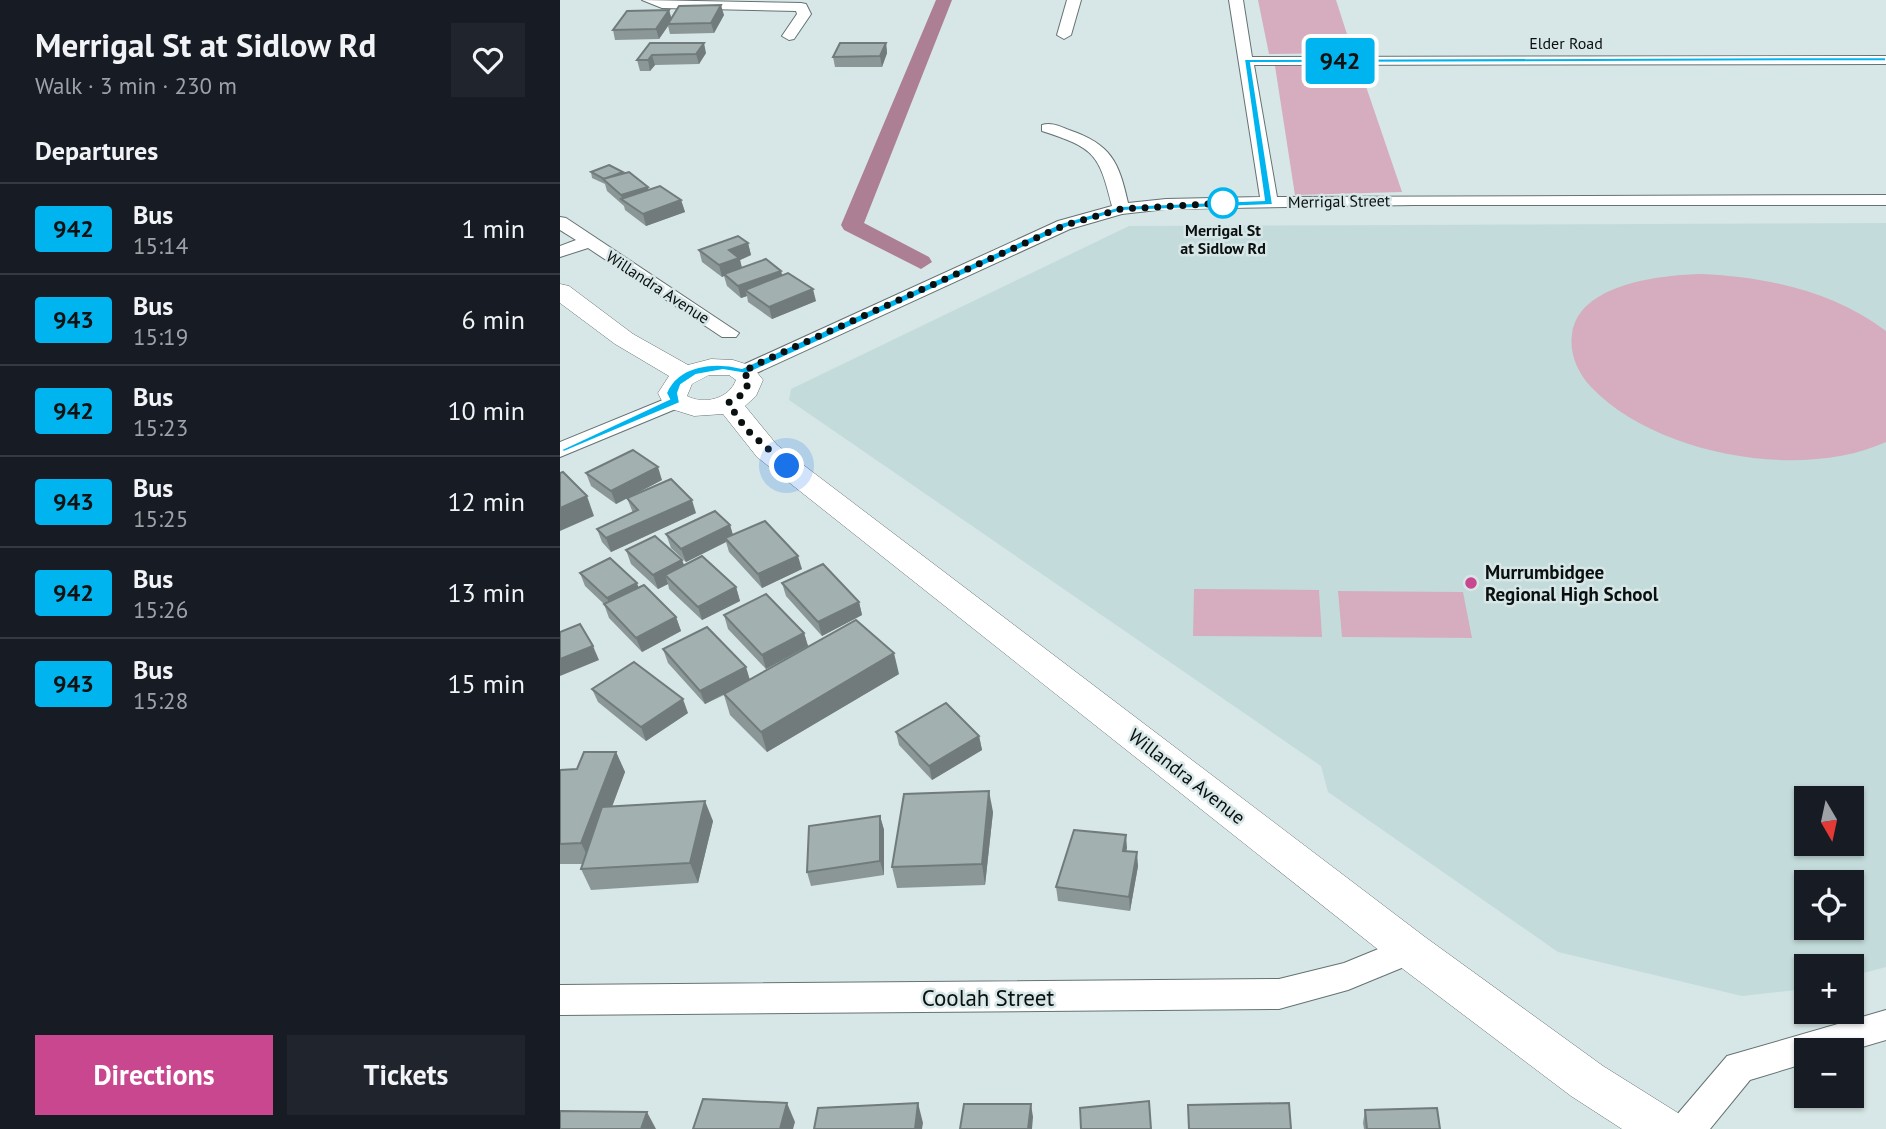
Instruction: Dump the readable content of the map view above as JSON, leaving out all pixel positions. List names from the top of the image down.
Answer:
{
  "streets": {
    "street": [
      "Elder Road",
      "Merrigal Street",
      "Willandra Avenue",
      "Coolah Street"
    ]
  },
  "crossings": [
    ["Willandra Avenue", "Coolah Street"]
  ],
  "places": ["Merrigal St at Sidlow Rd", "Murrumbidgee Regional High School"],
  "lines": ["bus line 942"],
  "north": "bottom",
  "page": {
    "heading": [
      ["Merrigal St at Sidlow Rd", "Walk · 3 min · 230 m"],
      "Departures"
    ],
    "on_map": "942",
    "list": [
      {
        "mark": "942",
        "name": "Bus",
        "note": "15:14",
        "value": "1 min"
      },
      {
        "mark": "943",
        "name": "Bus",
        "note": "15:19",
        "value": "6 min"
      },
      {
        "mark": "942",
        "name": "Bus",
        "note": "15:23",
        "value": "10 min"
      },
      {
        "mark": "943",
        "name": "Bus",
        "note": "15:25",
        "value": "12 min"
      },
      {
        "mark": "942",
        "name": "Bus",
        "note": "15:26",
        "value": "13 min"
      },
      {
        "mark": "943",
        "name": "Bus",
        "note": "15:28",
        "value": "15 min"
      }
    ],
    "map_buttons": ["+", "−"],
    "buttons": ["Directions", "Tickets"]
  }
}
